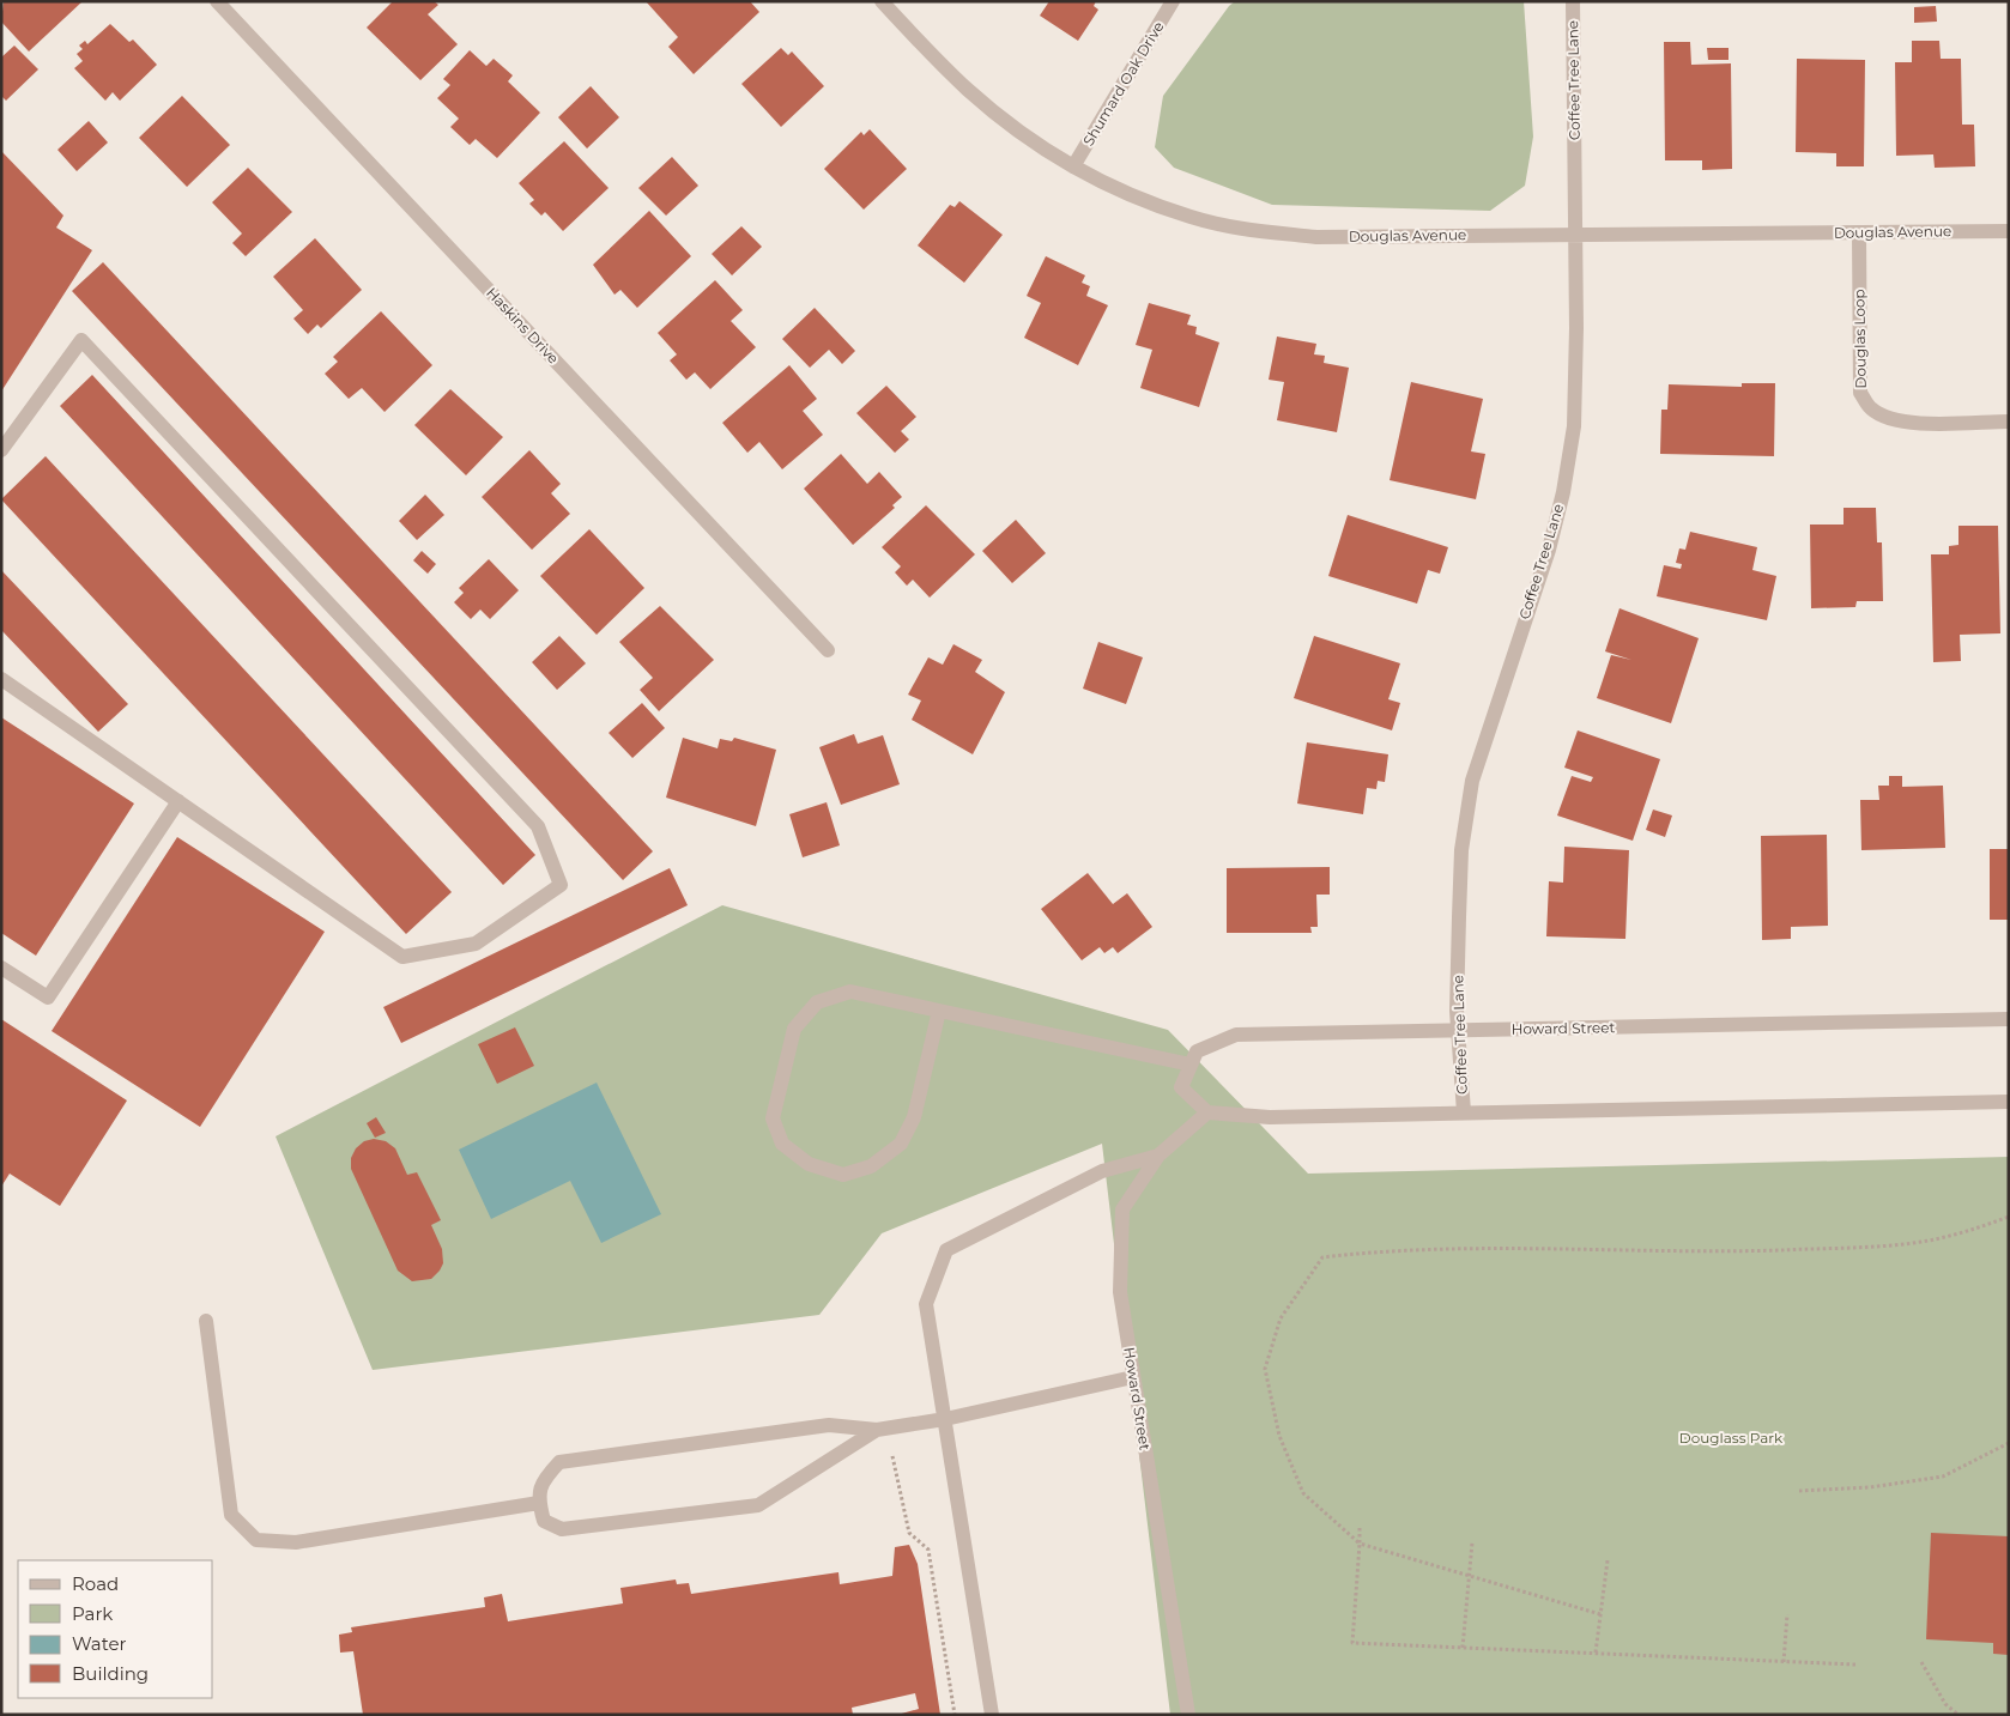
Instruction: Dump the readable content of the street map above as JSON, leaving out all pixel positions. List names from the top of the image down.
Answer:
{
  "streets": {
    "street": [
      "Coffee Tree Lane",
      "Shumard Oak Drive",
      "Douglas Avenue",
      "Haskins Drive",
      "Douglas Loop",
      "Howard Street"
    ]
  },
  "crossings": [
    ["Coffee Tree Lane", "Douglas Avenue"],
    ["Coffee Tree Lane", "Howard Street"],
    ["Shumard Oak Drive", "Douglas Avenue"],
    ["Douglas Avenue", "Douglas Loop"]
  ],
  "parks": ["Douglass Park"],
  "legend": [
    "Road",
    "Park",
    "Water",
    "Building"
  ]
}
